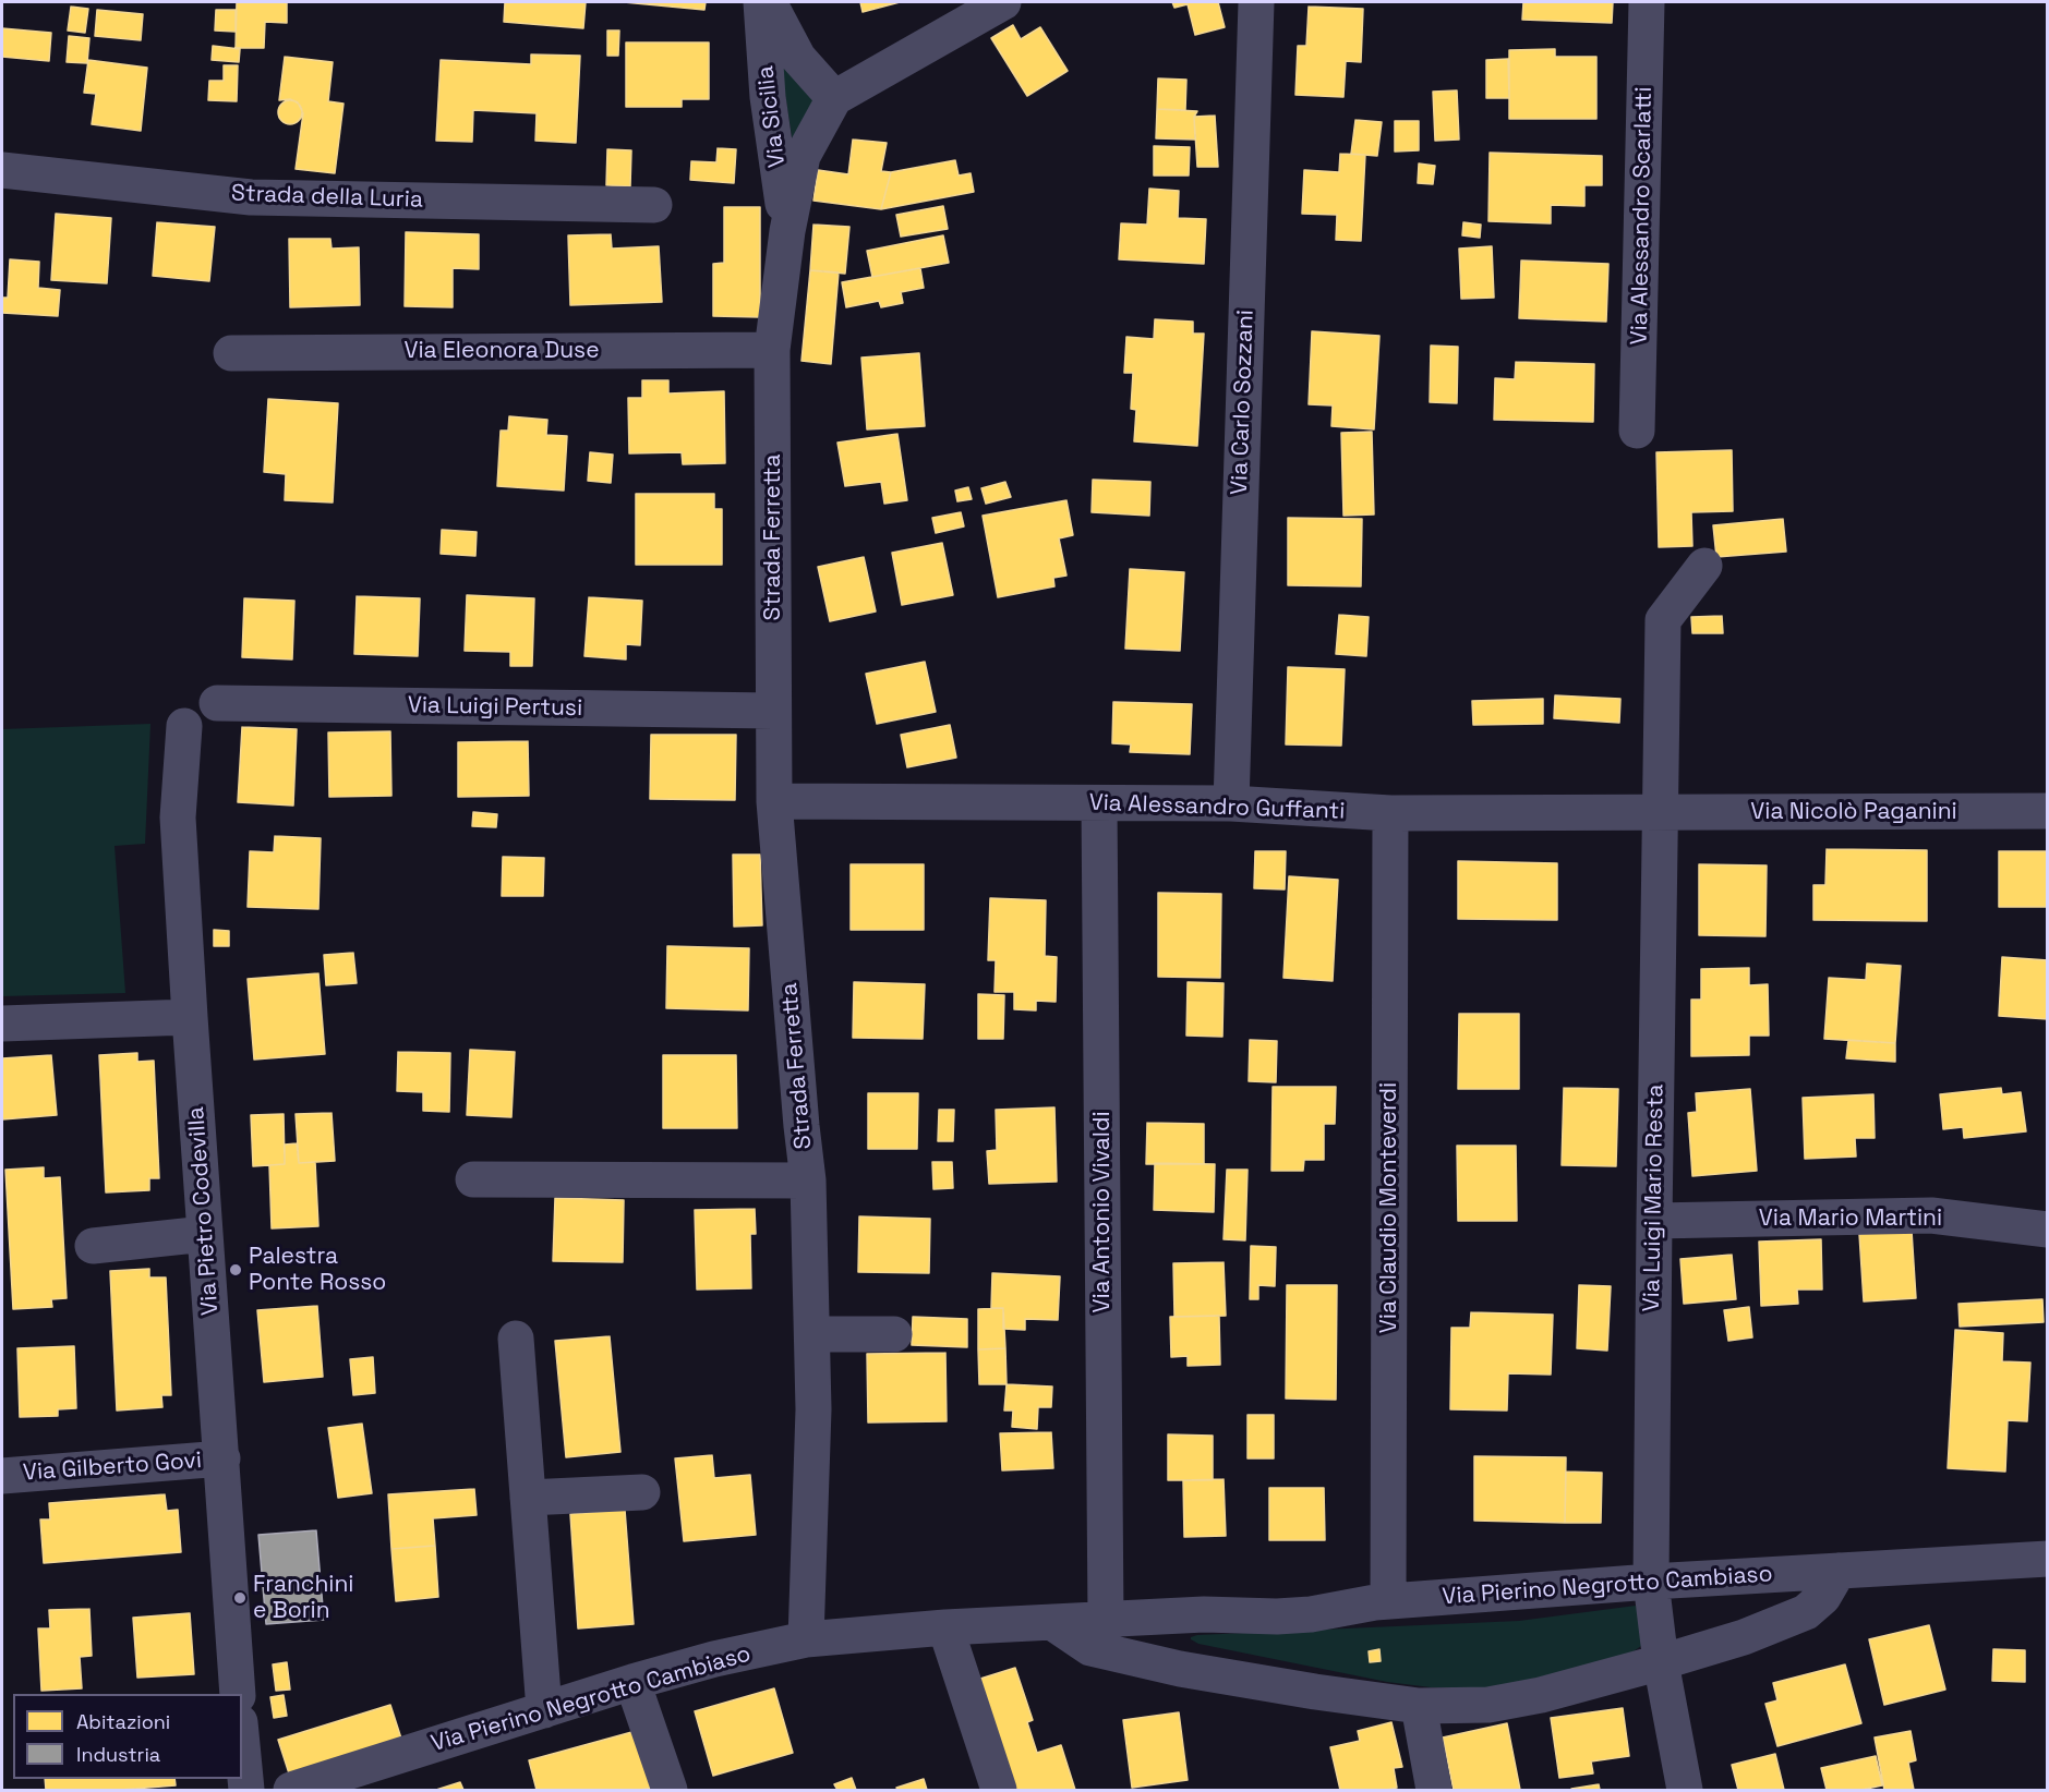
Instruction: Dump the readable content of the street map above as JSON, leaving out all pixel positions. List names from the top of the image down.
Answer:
{
  "streets": {
    "street": [
      "Via Sicilia",
      "Strada della Luria",
      "Via Alessandro Scarlatti",
      "Via Eleonora Duse",
      "Via Carlo Sozzani",
      "Strada Ferretta",
      "Via Luigi Pertusi",
      "Via Alessandro Guffanti",
      "Via Nicolò Paganini",
      "Via Luigi Mario Resta",
      "Via Claudio Monteverdi",
      "Via Pietro Codevilla",
      "Via Antonio Vivaldi",
      "Via Mario Martini",
      "Via Gilberto Govi",
      "Via Pierino Negrotto Cambiaso"
    ]
  },
  "crossings": [
    ["Via Sicilia", "Strada Ferretta"],
    ["Via Eleonora Duse", "Strada Ferretta"],
    ["Via Carlo Sozzani", "Via Alessandro Guffanti"],
    ["Strada Ferretta", "Via Luigi Pertusi"],
    ["Strada Ferretta", "Via Alessandro Guffanti"],
    ["Strada Ferretta", "Via Pierino Negrotto Cambiaso"],
    ["Via Alessandro Guffanti", "Via Nicolò Paganini"],
    ["Via Alessandro Guffanti", "Via Luigi Mario Resta"],
    ["Via Alessandro Guffanti", "Via Claudio Monteverdi"],
    ["Via Alessandro Guffanti", "Via Antonio Vivaldi"],
    ["Via Nicolò Paganini", "Via Luigi Mario Resta"],
    ["Via Luigi Mario Resta", "Via Mario Martini"],
    ["Via Luigi Mario Resta", "Via Pierino Negrotto Cambiaso"],
    ["Via Claudio Monteverdi", "Via Pierino Negrotto Cambiaso"],
    ["Via Pietro Codevilla", "Via Gilberto Govi"],
    ["Via Antonio Vivaldi", "Via Pierino Negrotto Cambiaso"]
  ],
  "places": ["Palestra Ponte Rosso", "Franchini e Borin"],
  "legend": ["Abitazioni", "Industria"]
}
